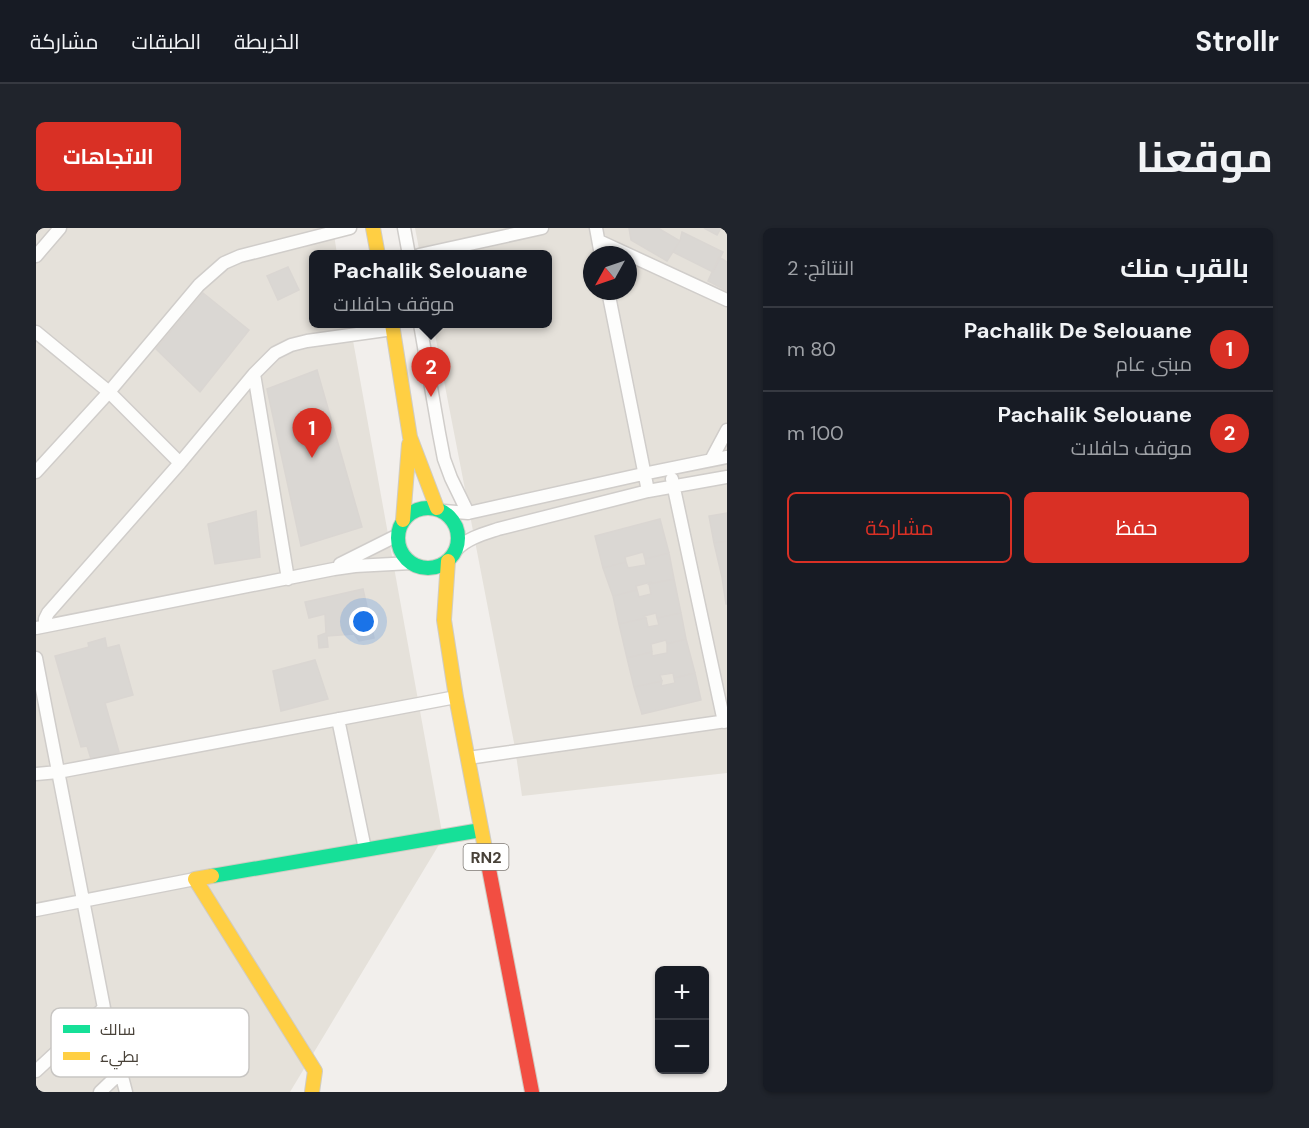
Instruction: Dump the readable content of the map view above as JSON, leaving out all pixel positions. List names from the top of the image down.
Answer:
{
  "streets": {
    "main road": ["RN2"]
  },
  "legend": ["سالك", "بطيء"],
  "north": "bottom left",
  "page": {
    "header": "Strollr",
    "nav": ["الخريطة", "الطبقات", "مشاركة"],
    "title": "موقعنا",
    "buttons": [
      "الاتجاهات",
      ["حفظ", "مشاركة"]
    ],
    "heading": ["بالقرب منك", "النتائج: 2"],
    "popup": ["Pachalik Selouane", "موقف حافلات"],
    "list": [
      {
        "mark": "1",
        "name": "Pachalik De Selouane",
        "note": "مبنى عام",
        "value": "80 m"
      },
      {
        "mark": "2",
        "name": "Pachalik Selouane",
        "note": "موقف حافلات",
        "value": "100 m"
      }
    ],
    "pins": ["2", "1"],
    "map_buttons": ["+", "−"]
  }
}
